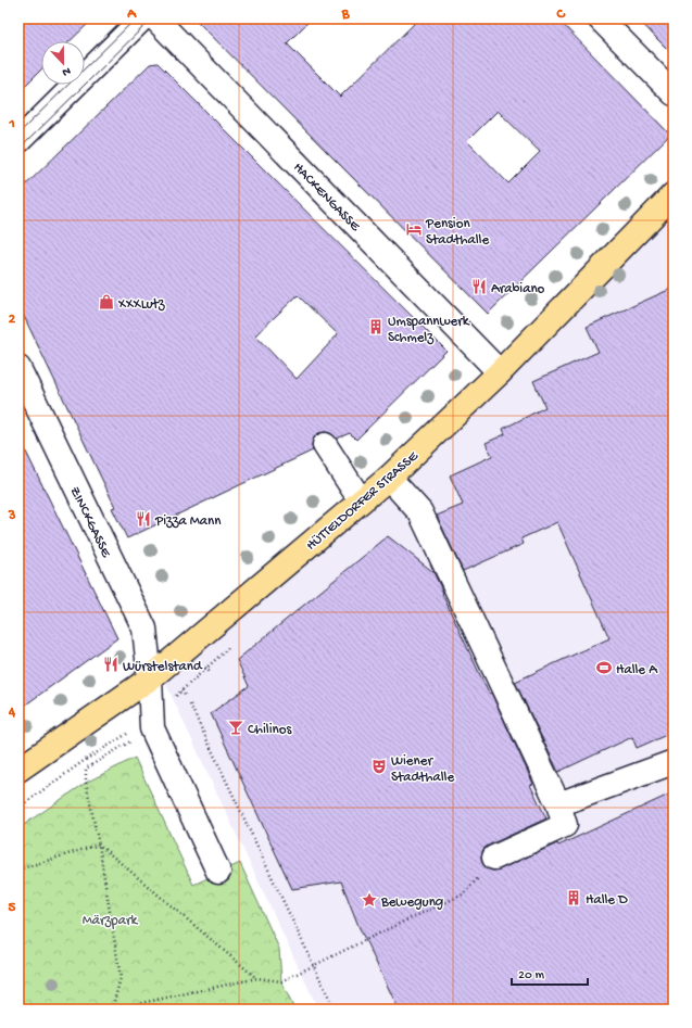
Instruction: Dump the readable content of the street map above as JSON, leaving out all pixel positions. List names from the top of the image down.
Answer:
{
  "streets": {
    "main road": ["HÜTTELDORFER STRASSE"],
    "street": ["HACKENGASSE", "ZINCKGASSE"]
  },
  "crossings": [
    ["HACKENGASSE", "HÜTTELDORFER STRASSE"],
    ["HÜTTELDORFER STRASSE", "ZINCKGASSE"]
  ],
  "parks": ["Märzpark"],
  "places": {
    "hotel": ["Pension Stadthalle"],
    "restaurant": ["Arabiano", "Pizza Mann", "Würstelstand"],
    "shop": ["XXXLutz"],
    "building": ["Umspannwerk Schmelz", "Halle D"],
    "sports": ["Halle A"],
    "bar": ["Chilinos"],
    "theatre": ["Wiener Stadthalle"],
    "place": ["Bewegung"]
  },
  "scale_bar": "20 m",
  "north": "bottom",
  "grid": {
    "columns": ["A", "B", "C"],
    "rows": [
      "1",
      "2",
      "3",
      "4",
      "5"
    ]
  }
}
